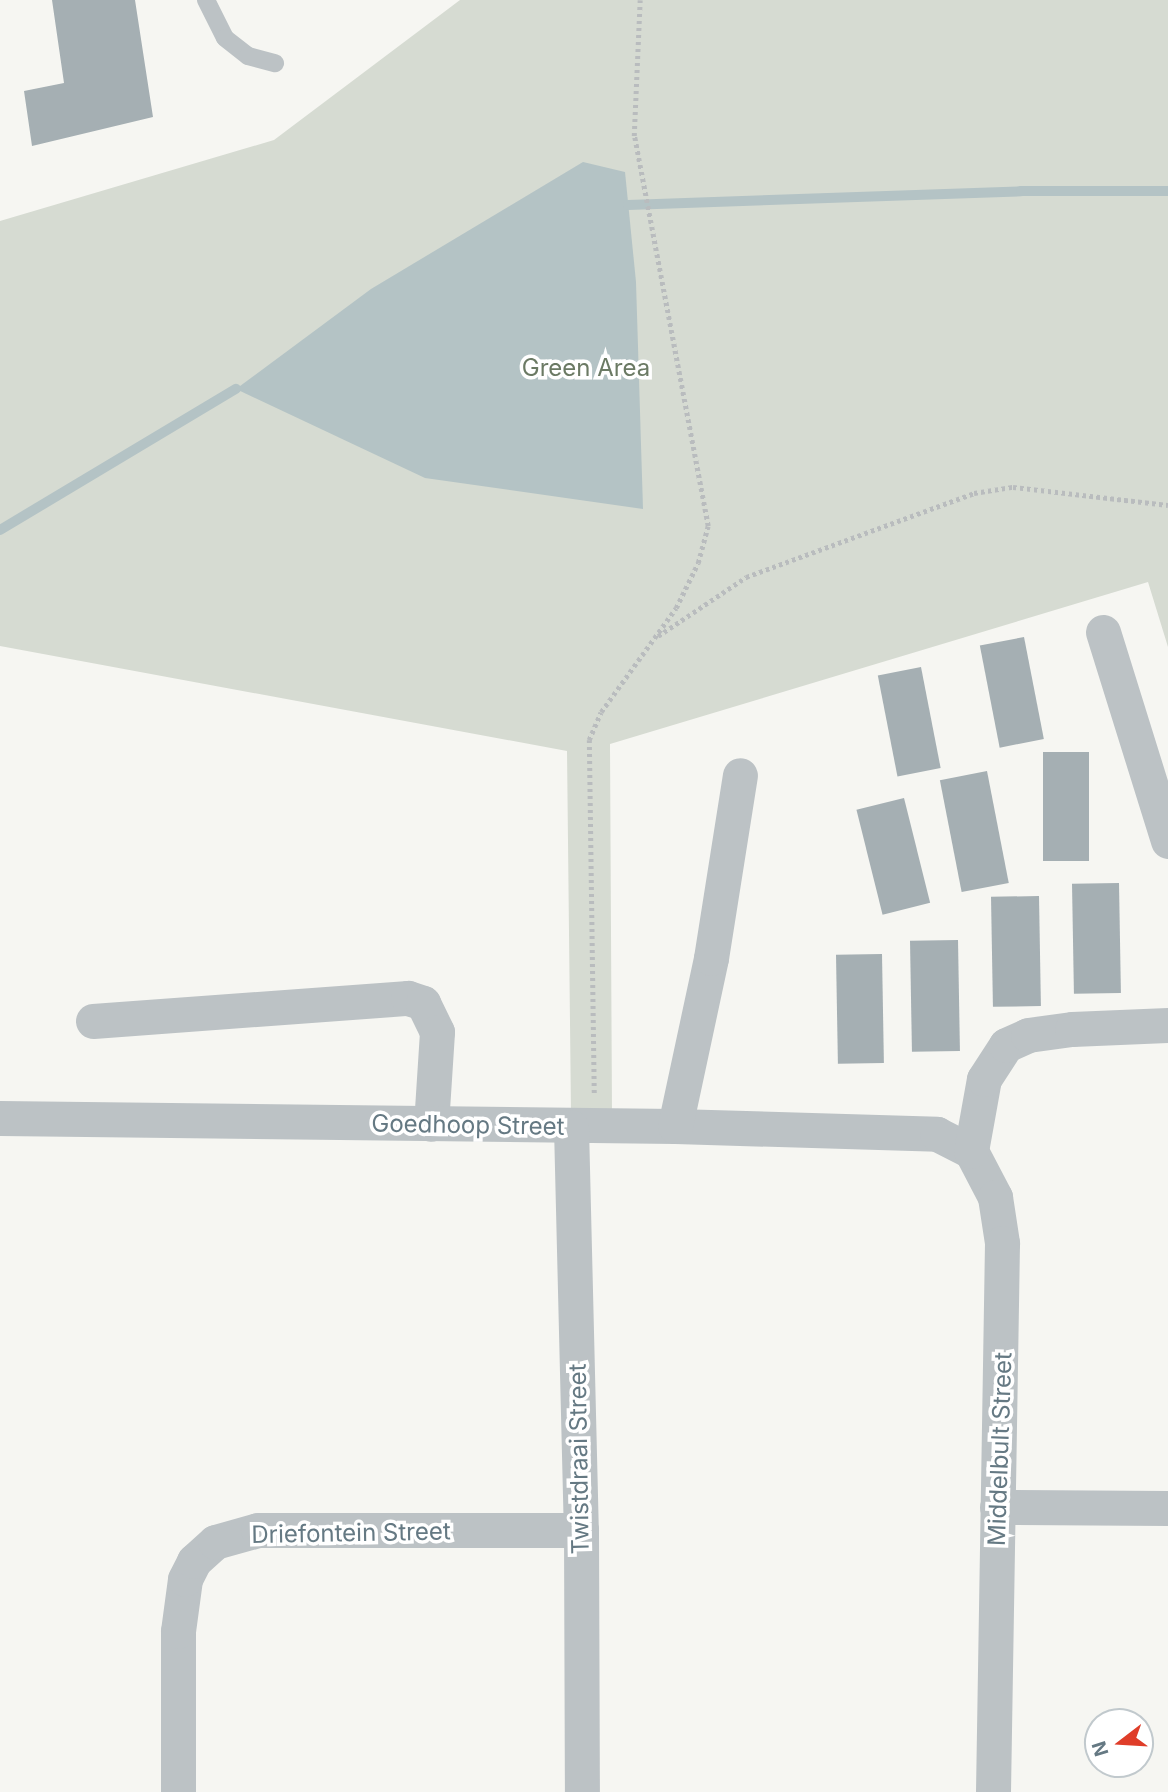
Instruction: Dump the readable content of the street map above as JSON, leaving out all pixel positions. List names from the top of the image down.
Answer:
{
  "streets": {
    "street": [
      "Goedhoop Street",
      "Middelbult Street",
      "Twistdraai Street",
      "Driefontein Street"
    ]
  },
  "crossings": [
    ["Goedhoop Street", "Middelbult Street"],
    ["Goedhoop Street", "Twistdraai Street"],
    ["Twistdraai Street", "Driefontein Street"]
  ],
  "parks": ["Green Area"],
  "north": "left"
}
